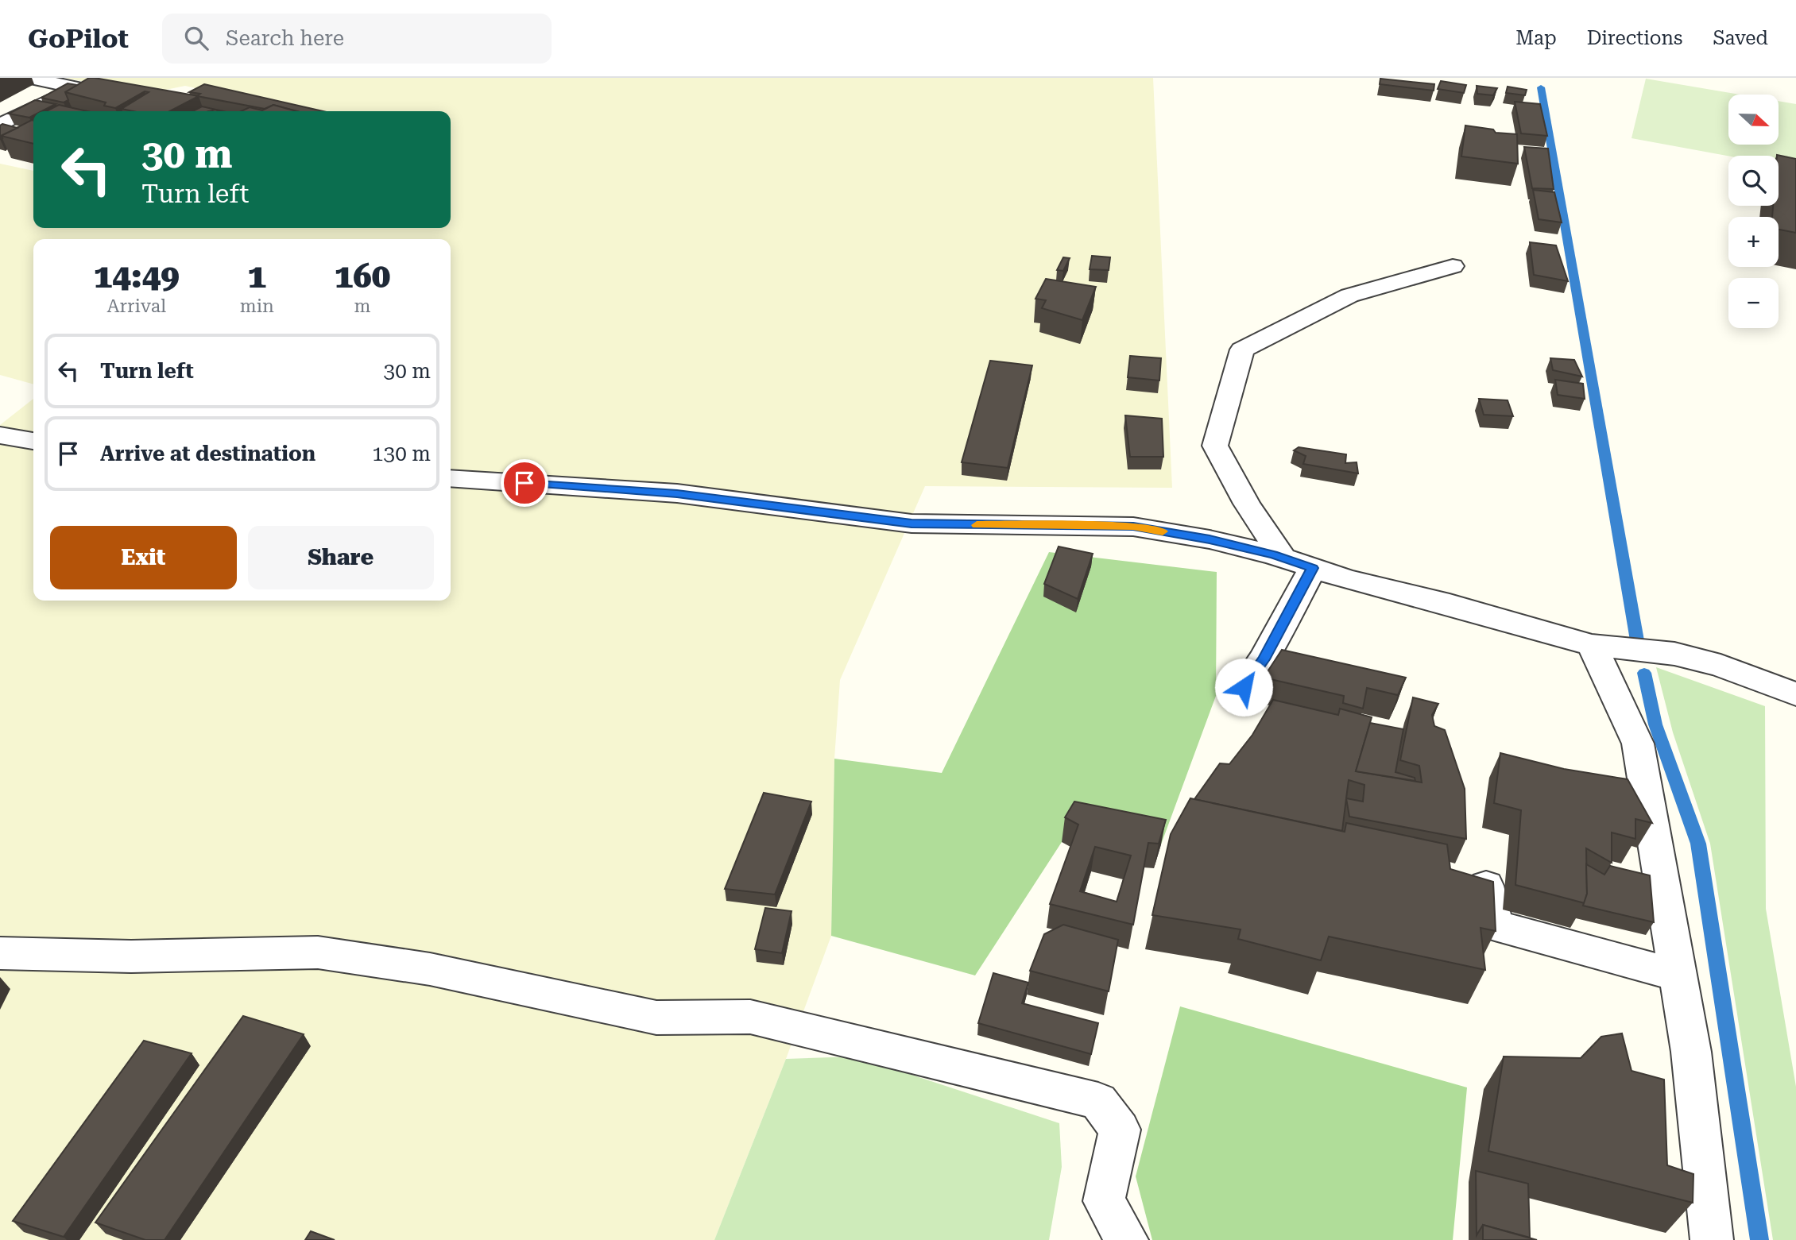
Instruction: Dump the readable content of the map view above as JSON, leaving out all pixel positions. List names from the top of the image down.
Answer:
{
  "north": "right",
  "page": {
    "header": "GoPilot",
    "search": "Search here",
    "nav": ["Map", "Directions", "Saved"],
    "map_buttons": ["+", "−"],
    "turn": ["30 m", "Turn left"],
    "eta": [
      "14:49",
      "Arrival",
      "1",
      "min",
      "160",
      "m"
    ],
    "list": [
      {
        "name": "Turn left",
        "value": "30 m"
      },
      {
        "name": "Arrive at destination",
        "value": "130 m"
      }
    ],
    "buttons": ["Exit", "Share"]
  }
}
